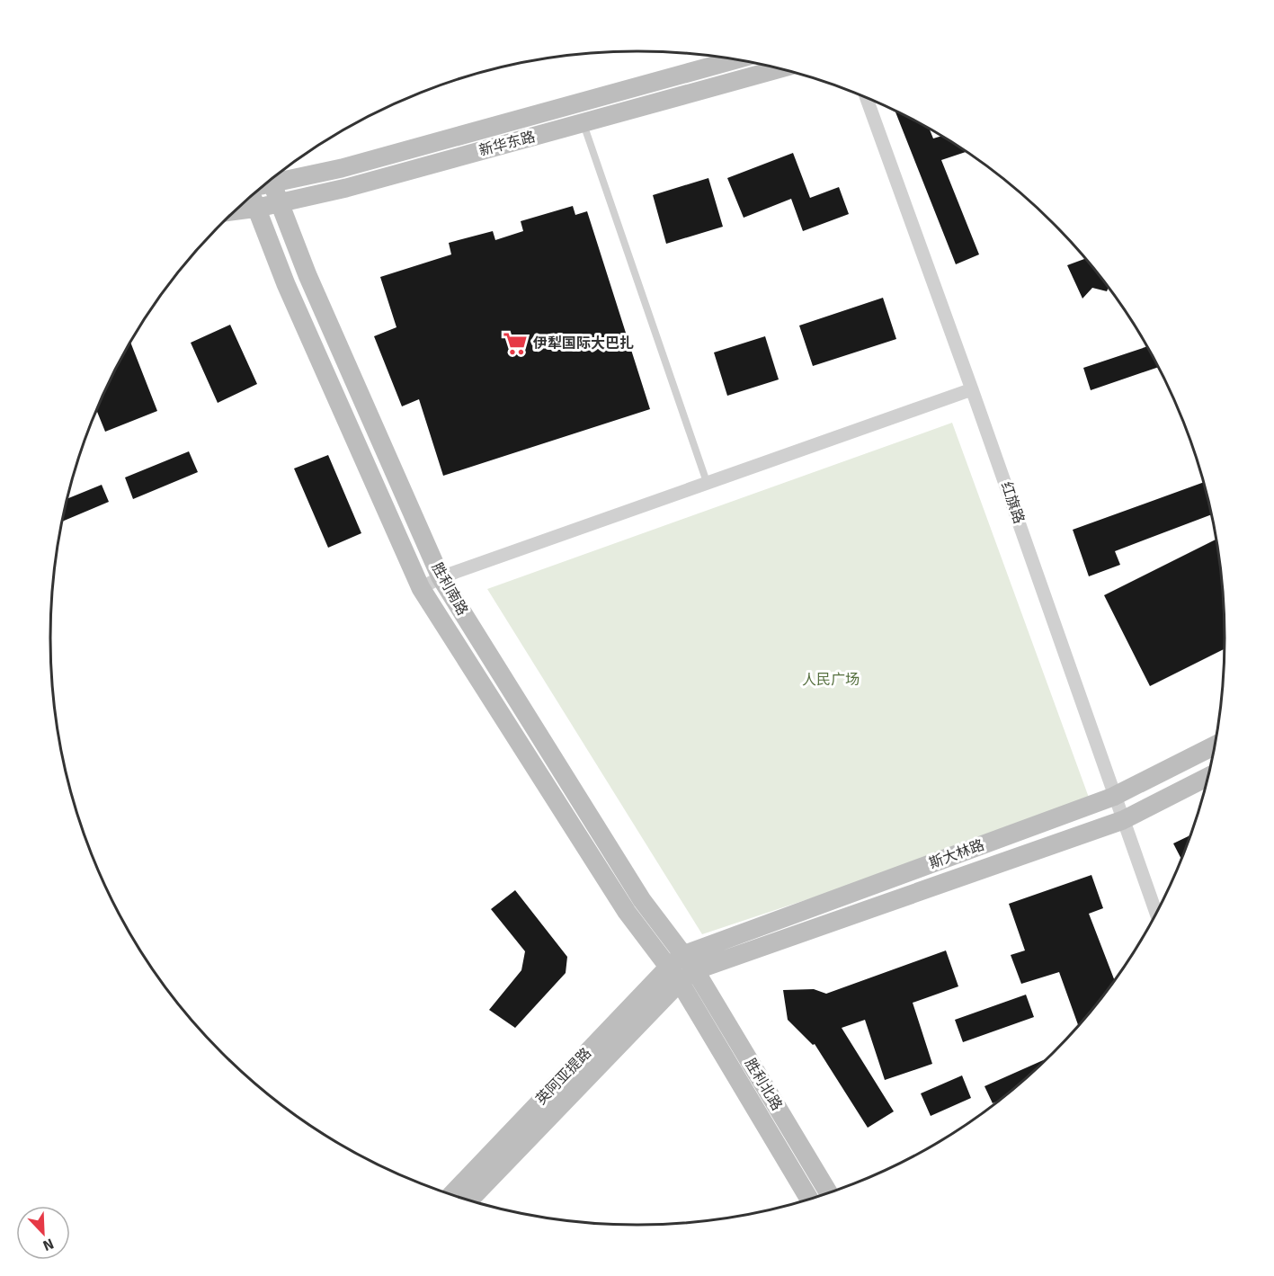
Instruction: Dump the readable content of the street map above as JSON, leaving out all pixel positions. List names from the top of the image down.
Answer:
{
  "streets": {
    "main road": [
      "新华东路",
      "胜利南路",
      "斯大林路",
      "英阿亚提路",
      "胜利北路"
    ],
    "street": ["红旗路"]
  },
  "crossings": [
    ["新华东路", "胜利南路"],
    ["红旗路", "斯大林路"],
    ["胜利南路", "斯大林路"],
    ["胜利南路", "英阿亚提路"],
    ["胜利南路", "胜利北路"],
    ["斯大林路", "英阿亚提路"],
    ["斯大林路", "胜利北路"],
    ["英阿亚提路", "胜利北路"]
  ],
  "parks": ["人民广场"],
  "places": {
    "supermarket": ["伊犁国际大巴扎"]
  },
  "north": "bottom right"
}
